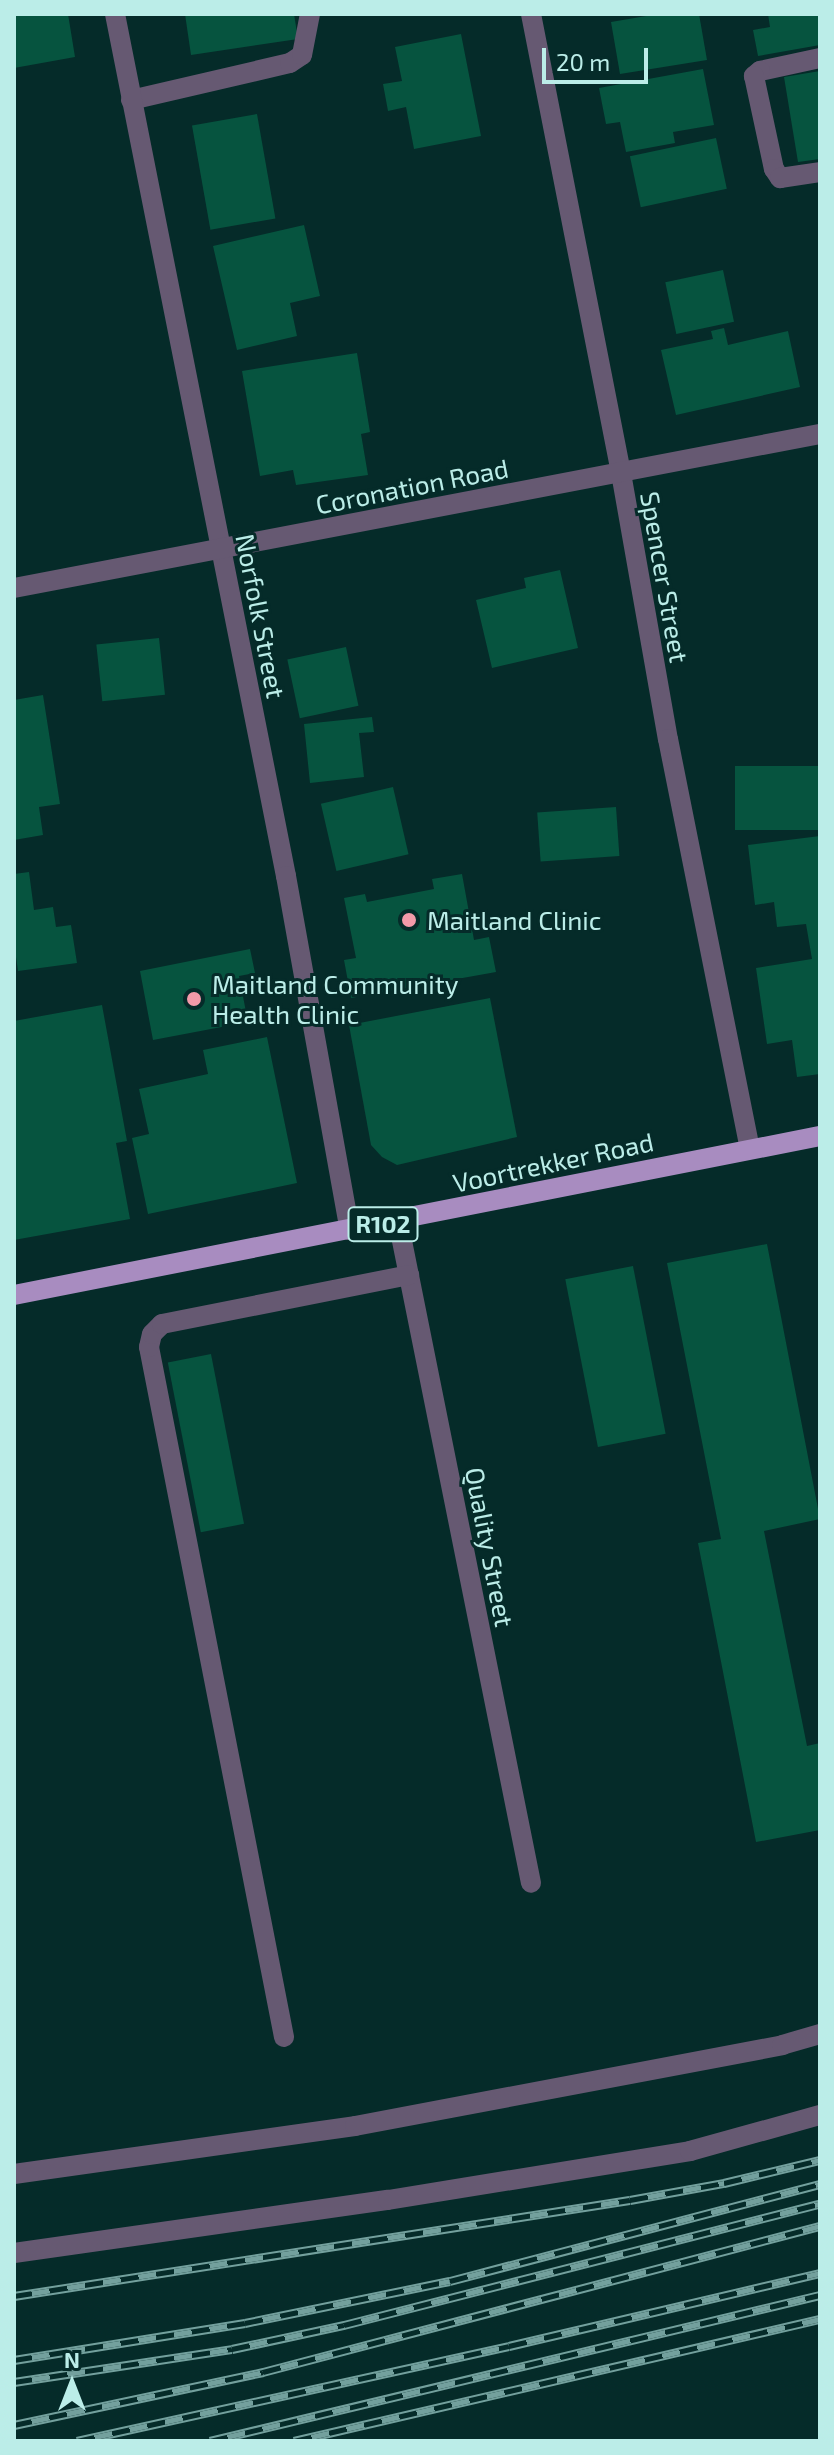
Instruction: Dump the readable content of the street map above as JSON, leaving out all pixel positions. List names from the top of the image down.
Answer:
{
  "streets": {
    "main road": ["Voortrekker Road", "R102"],
    "street": [
      "Coronation Road",
      "Spencer Street",
      "Norfolk Street",
      "Quality Street"
    ]
  },
  "crossings": [
    ["Coronation Road", "Spencer Street"],
    ["Coronation Road", "Norfolk Street"],
    ["Spencer Street", "Voortrekker Road"],
    ["Norfolk Street", "Voortrekker Road"],
    ["Voortrekker Road", "Quality Street"]
  ],
  "places": ["Maitland Clinic", "Maitland Community Health Clinic"],
  "scale_bar": "20 m",
  "north": "top"
}
